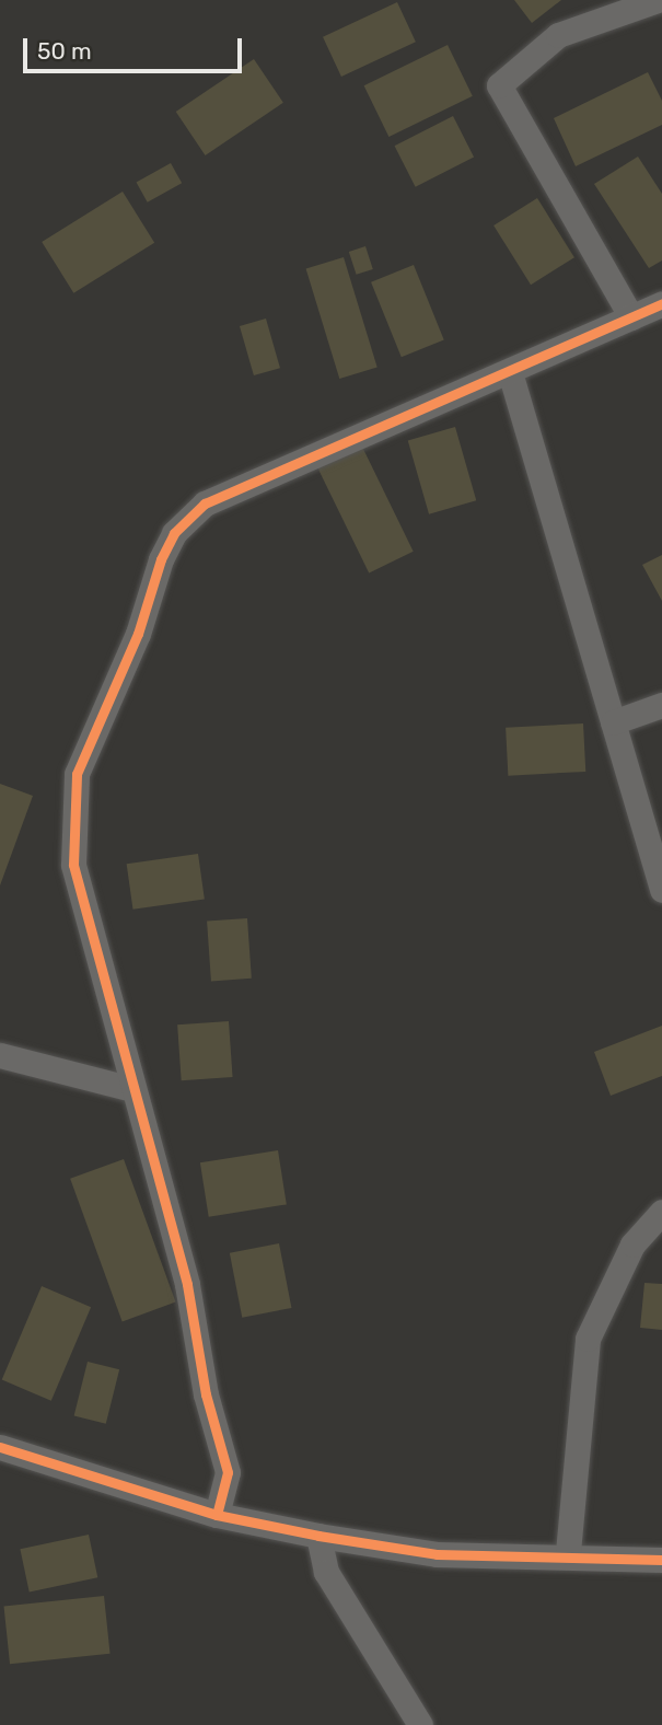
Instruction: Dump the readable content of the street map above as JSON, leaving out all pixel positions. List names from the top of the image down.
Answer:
{
  "scale_bar": "50 m"
}
